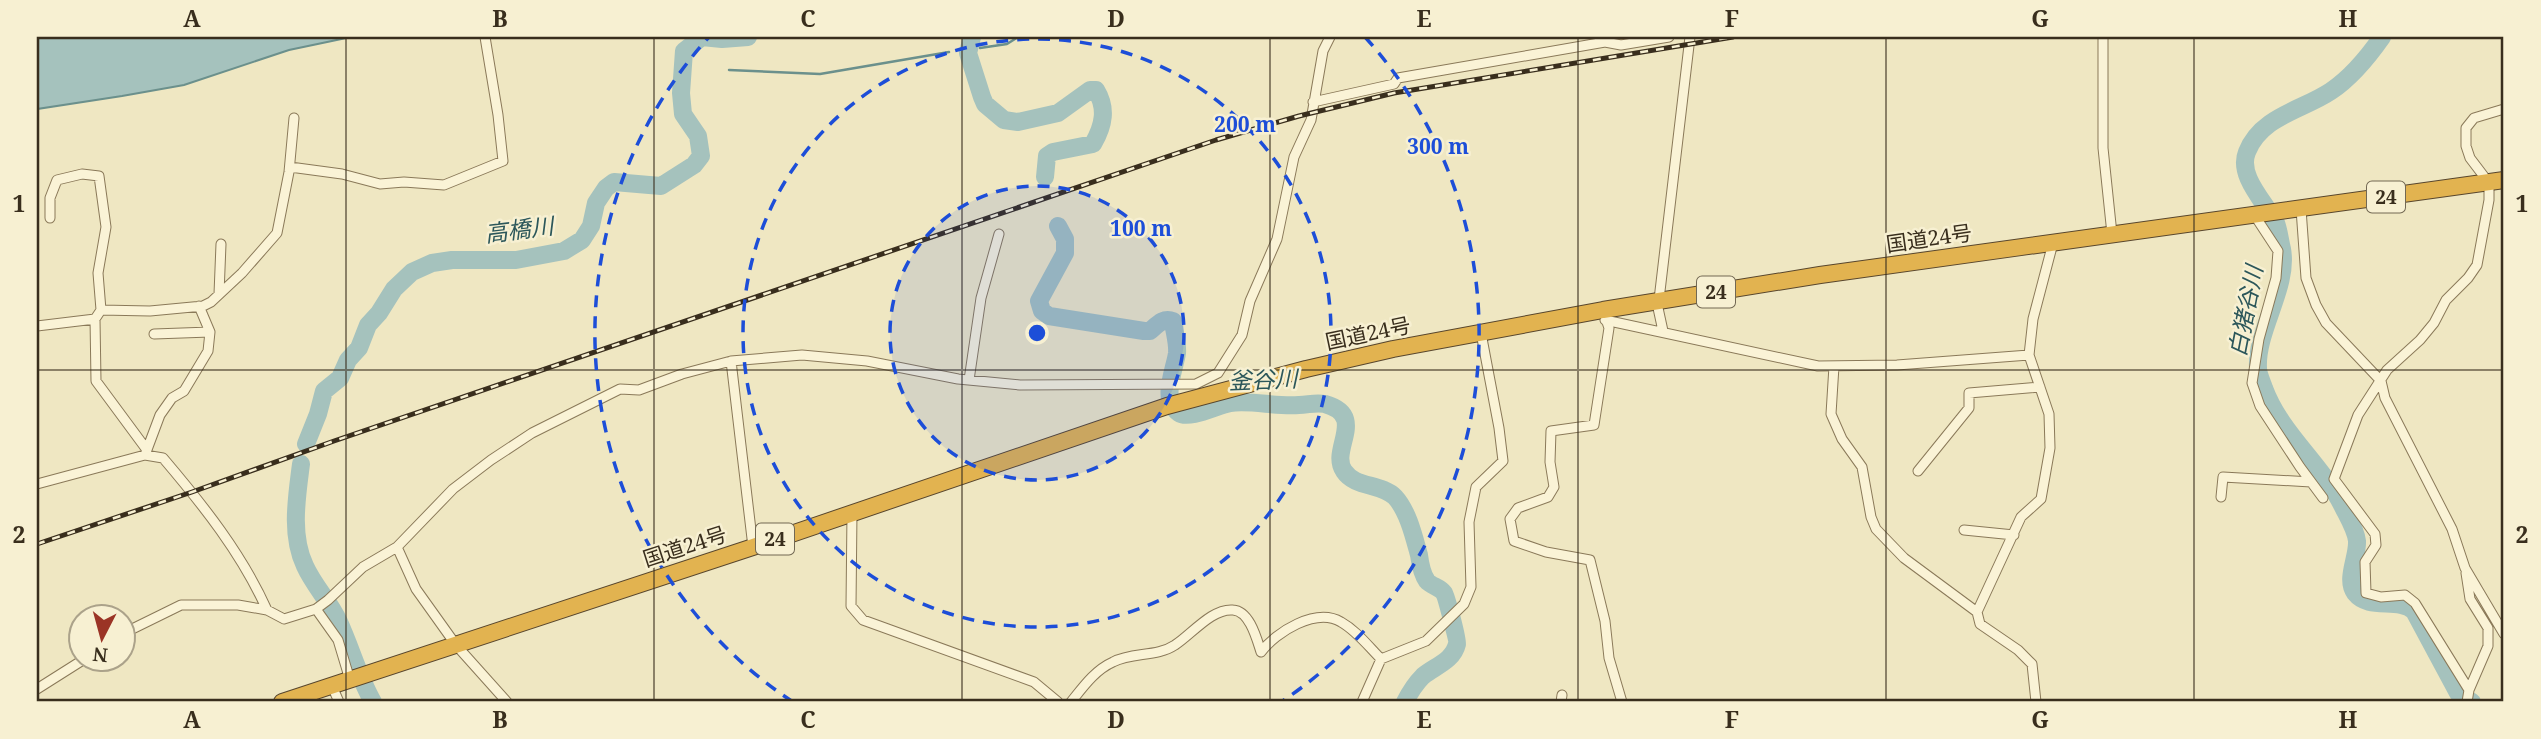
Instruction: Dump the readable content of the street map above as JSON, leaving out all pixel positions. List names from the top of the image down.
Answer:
{
  "streets": {
    "highway": ["24", "国道24号"]
  },
  "water": ["高橋川", "白猪谷川", "釜谷川"],
  "north": "bottom",
  "grid": {
    "columns": [
      "A",
      "B",
      "C",
      "D",
      "E",
      "F",
      "G",
      "H"
    ],
    "rows": ["1", "2"]
  },
  "rings": ["200 m", "300 m", "100 m"]
}
